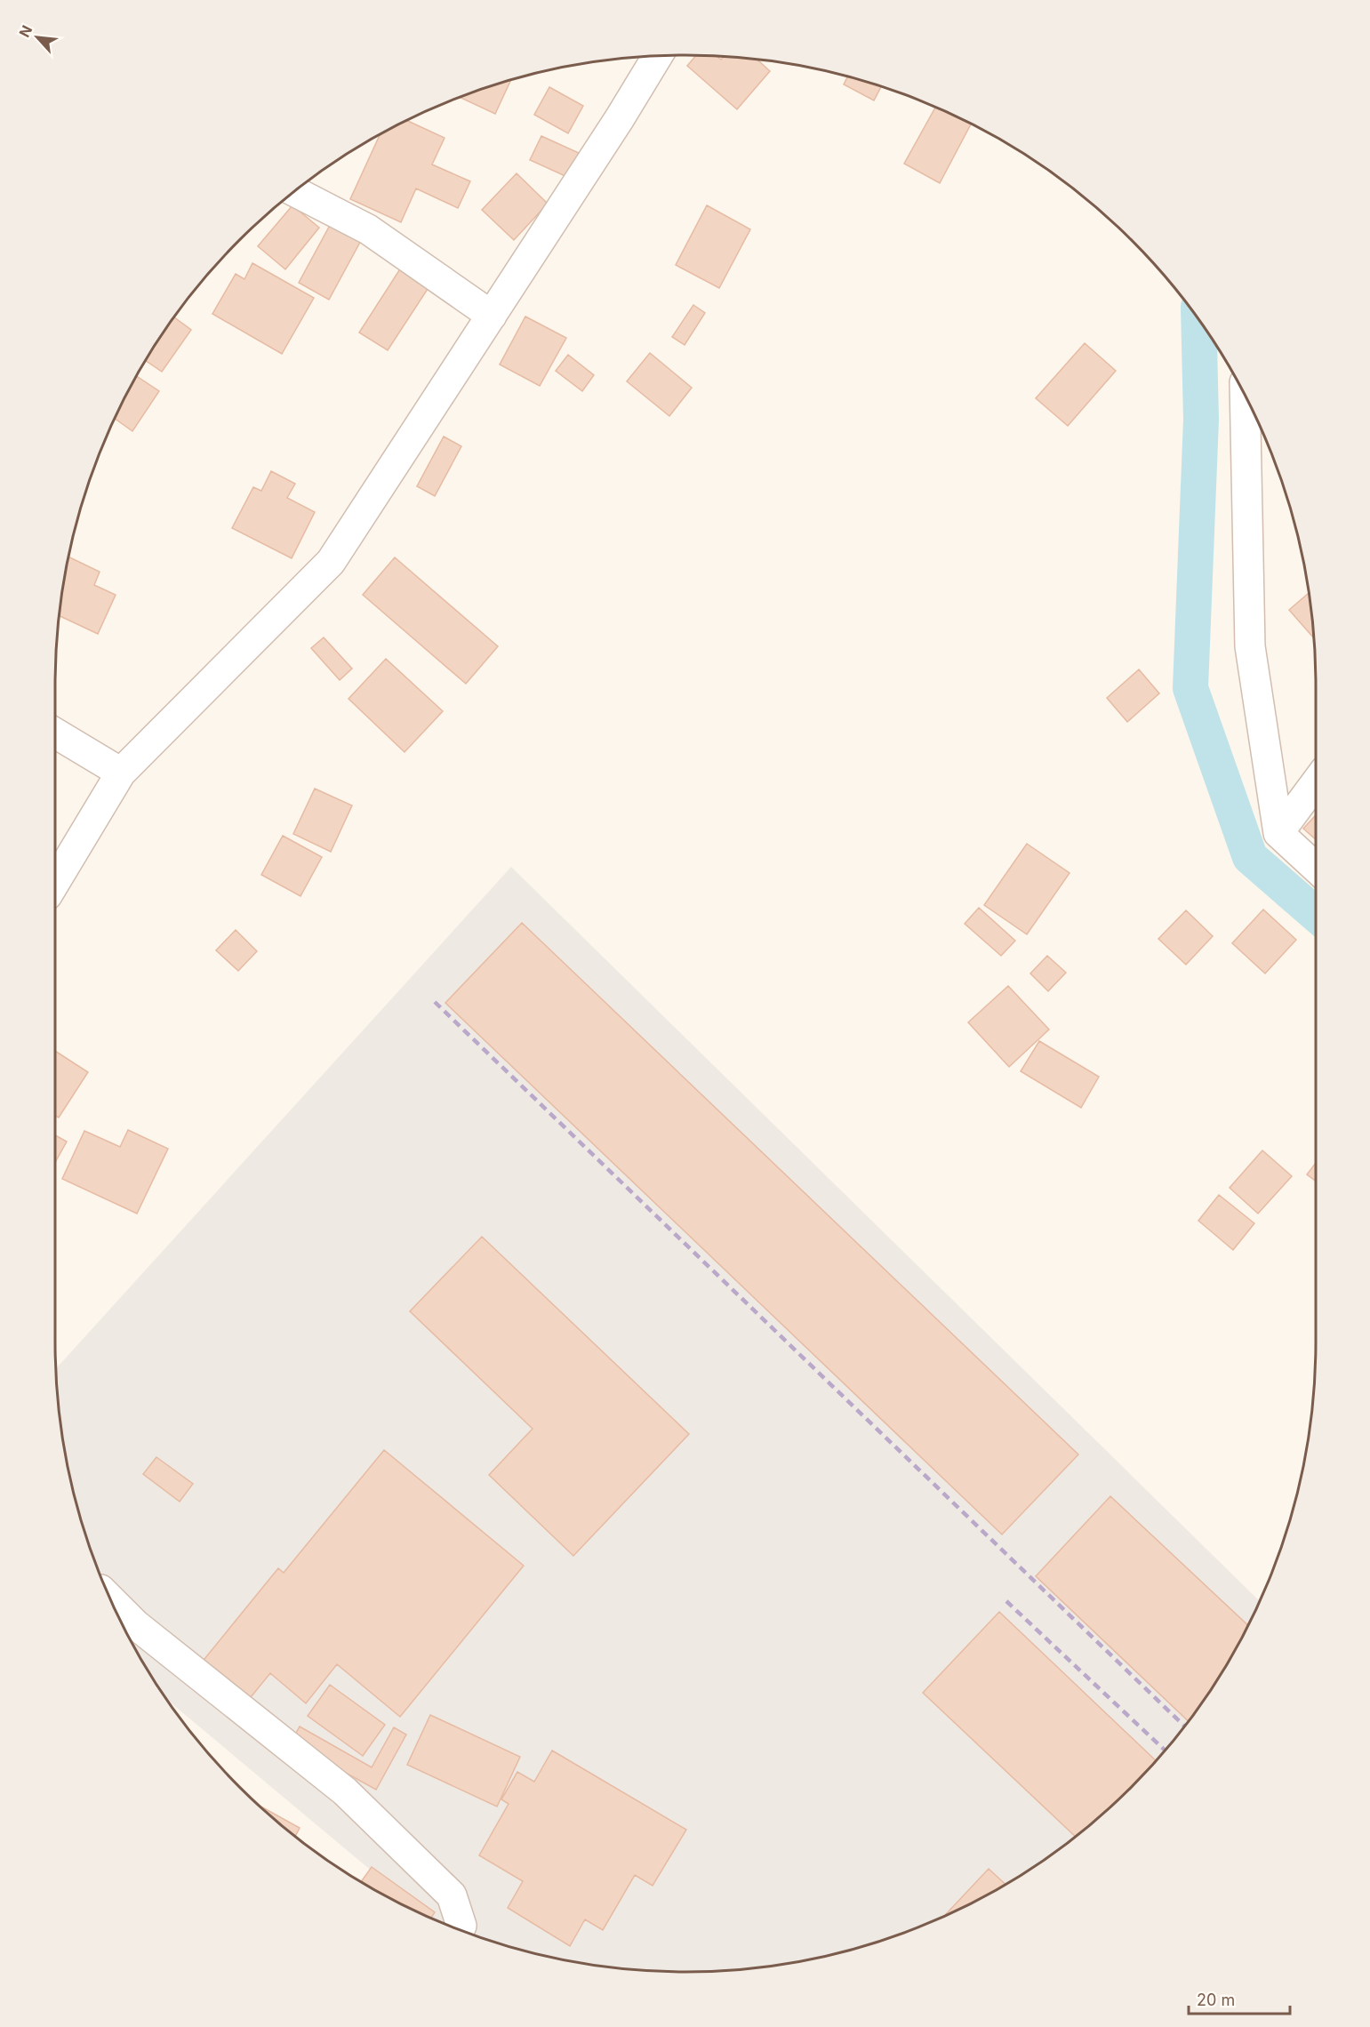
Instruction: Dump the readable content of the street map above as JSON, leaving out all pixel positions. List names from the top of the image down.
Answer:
{
  "scale_bar": "20 m",
  "north": "top left"
}
